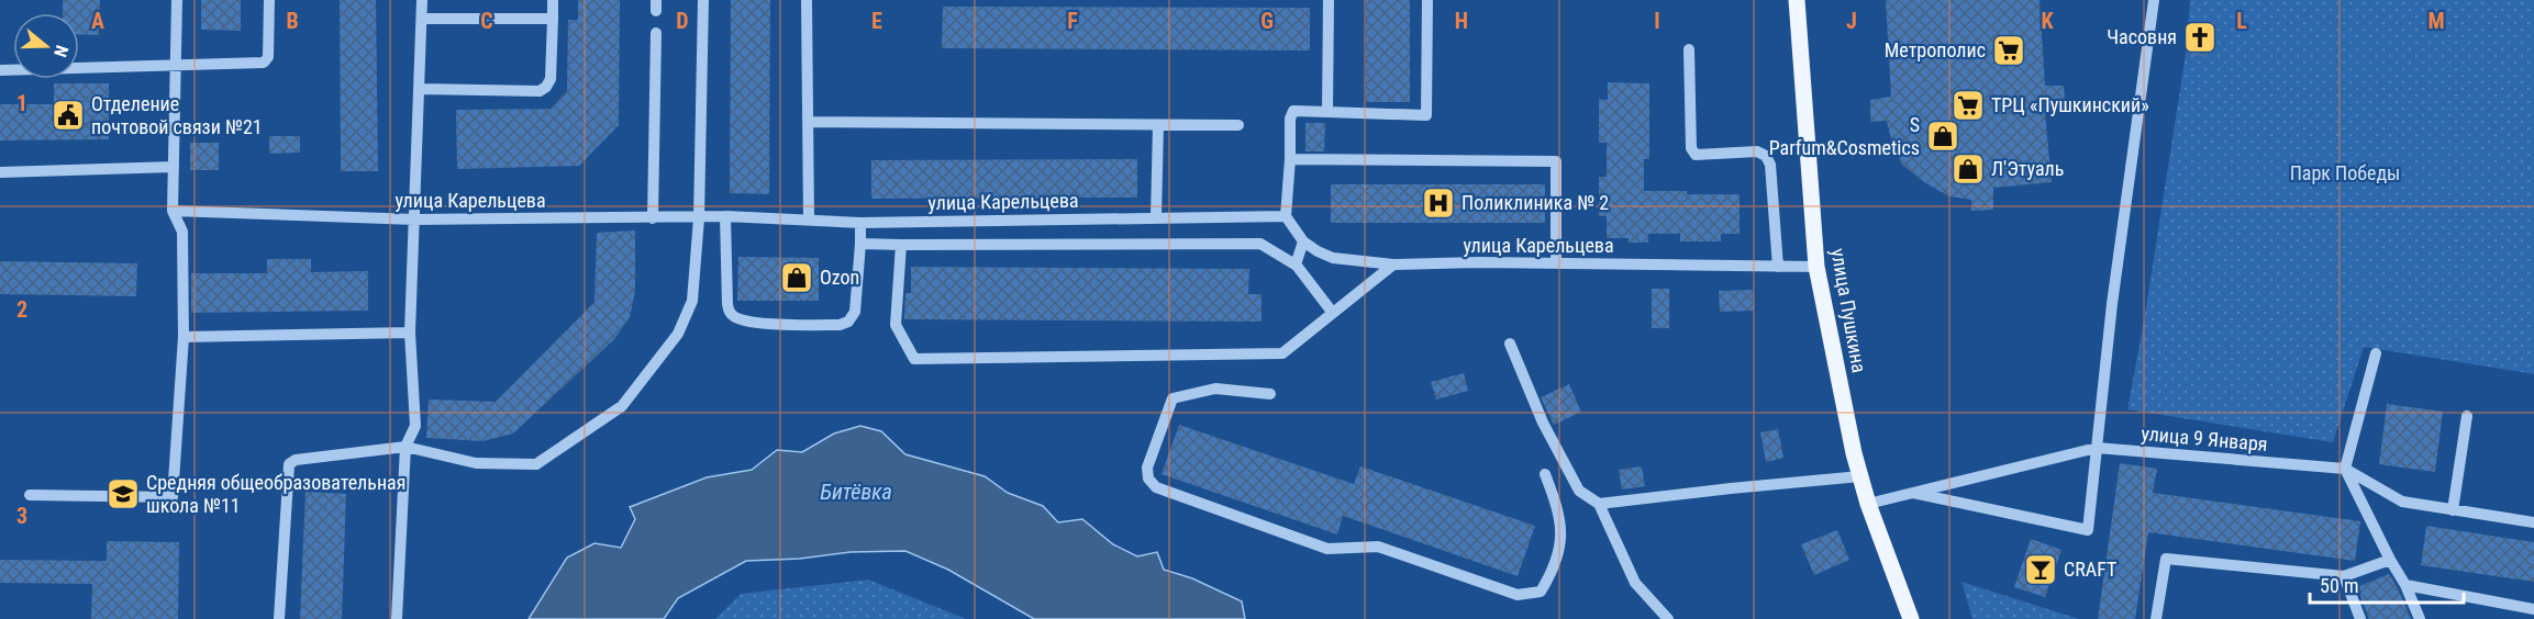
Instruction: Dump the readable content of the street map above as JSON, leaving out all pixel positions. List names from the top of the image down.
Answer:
{
  "streets": {
    "main road": ["улица Пушкина"],
    "street": ["улица Карельцева", "улица 9 Января"]
  },
  "crossings": [
    ["улица Карельцева", "улица Пушкина"],
    ["улица Пушкина", "улица 9 Января"]
  ],
  "water": ["Битёвка"],
  "parks": ["Парк Победы"],
  "places": {
    "church": ["Часовня"],
    "supermarket": ["Метрополис", "ТРЦ «Пушкинский»"],
    "public building": ["Отделение почтовой связи №21"],
    "shop": ["S Parfum&Cosmetics", "Л'Этуаль", "Ozon"],
    "hospital": ["Поликлиника № 2"],
    "school or university": ["Средняя общеобразовательная школа №11"],
    "bar": ["CRAFT"]
  },
  "scale_bar": "50 m",
  "north": "right",
  "grid": {
    "columns": [
      "A",
      "B",
      "C",
      "D",
      "E",
      "F",
      "G",
      "H",
      "I",
      "J",
      "K",
      "L",
      "M"
    ],
    "rows": ["1", "2", "3"]
  }
}
